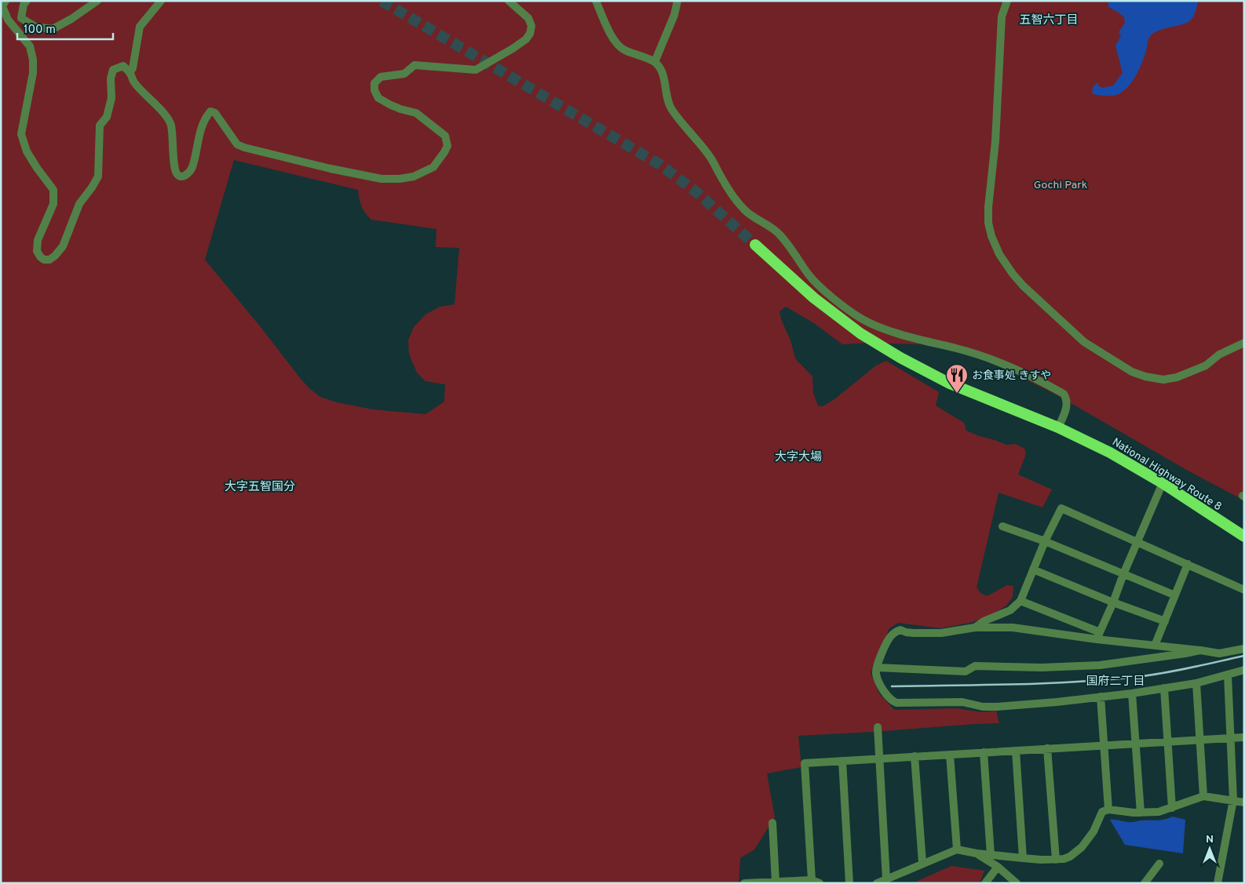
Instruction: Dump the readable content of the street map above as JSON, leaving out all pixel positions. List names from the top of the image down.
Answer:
{
  "streets": {
    "highway": ["National Highway Route 8"]
  },
  "districts": [
    "五智六丁目",
    "大字大場",
    "大字五智国分",
    "国府二丁目"
  ],
  "parks": ["Gochi Park"],
  "places": {
    "restaurant": ["お食事処 きすや"]
  },
  "scale_bar": "100 m",
  "north": "top"
}
